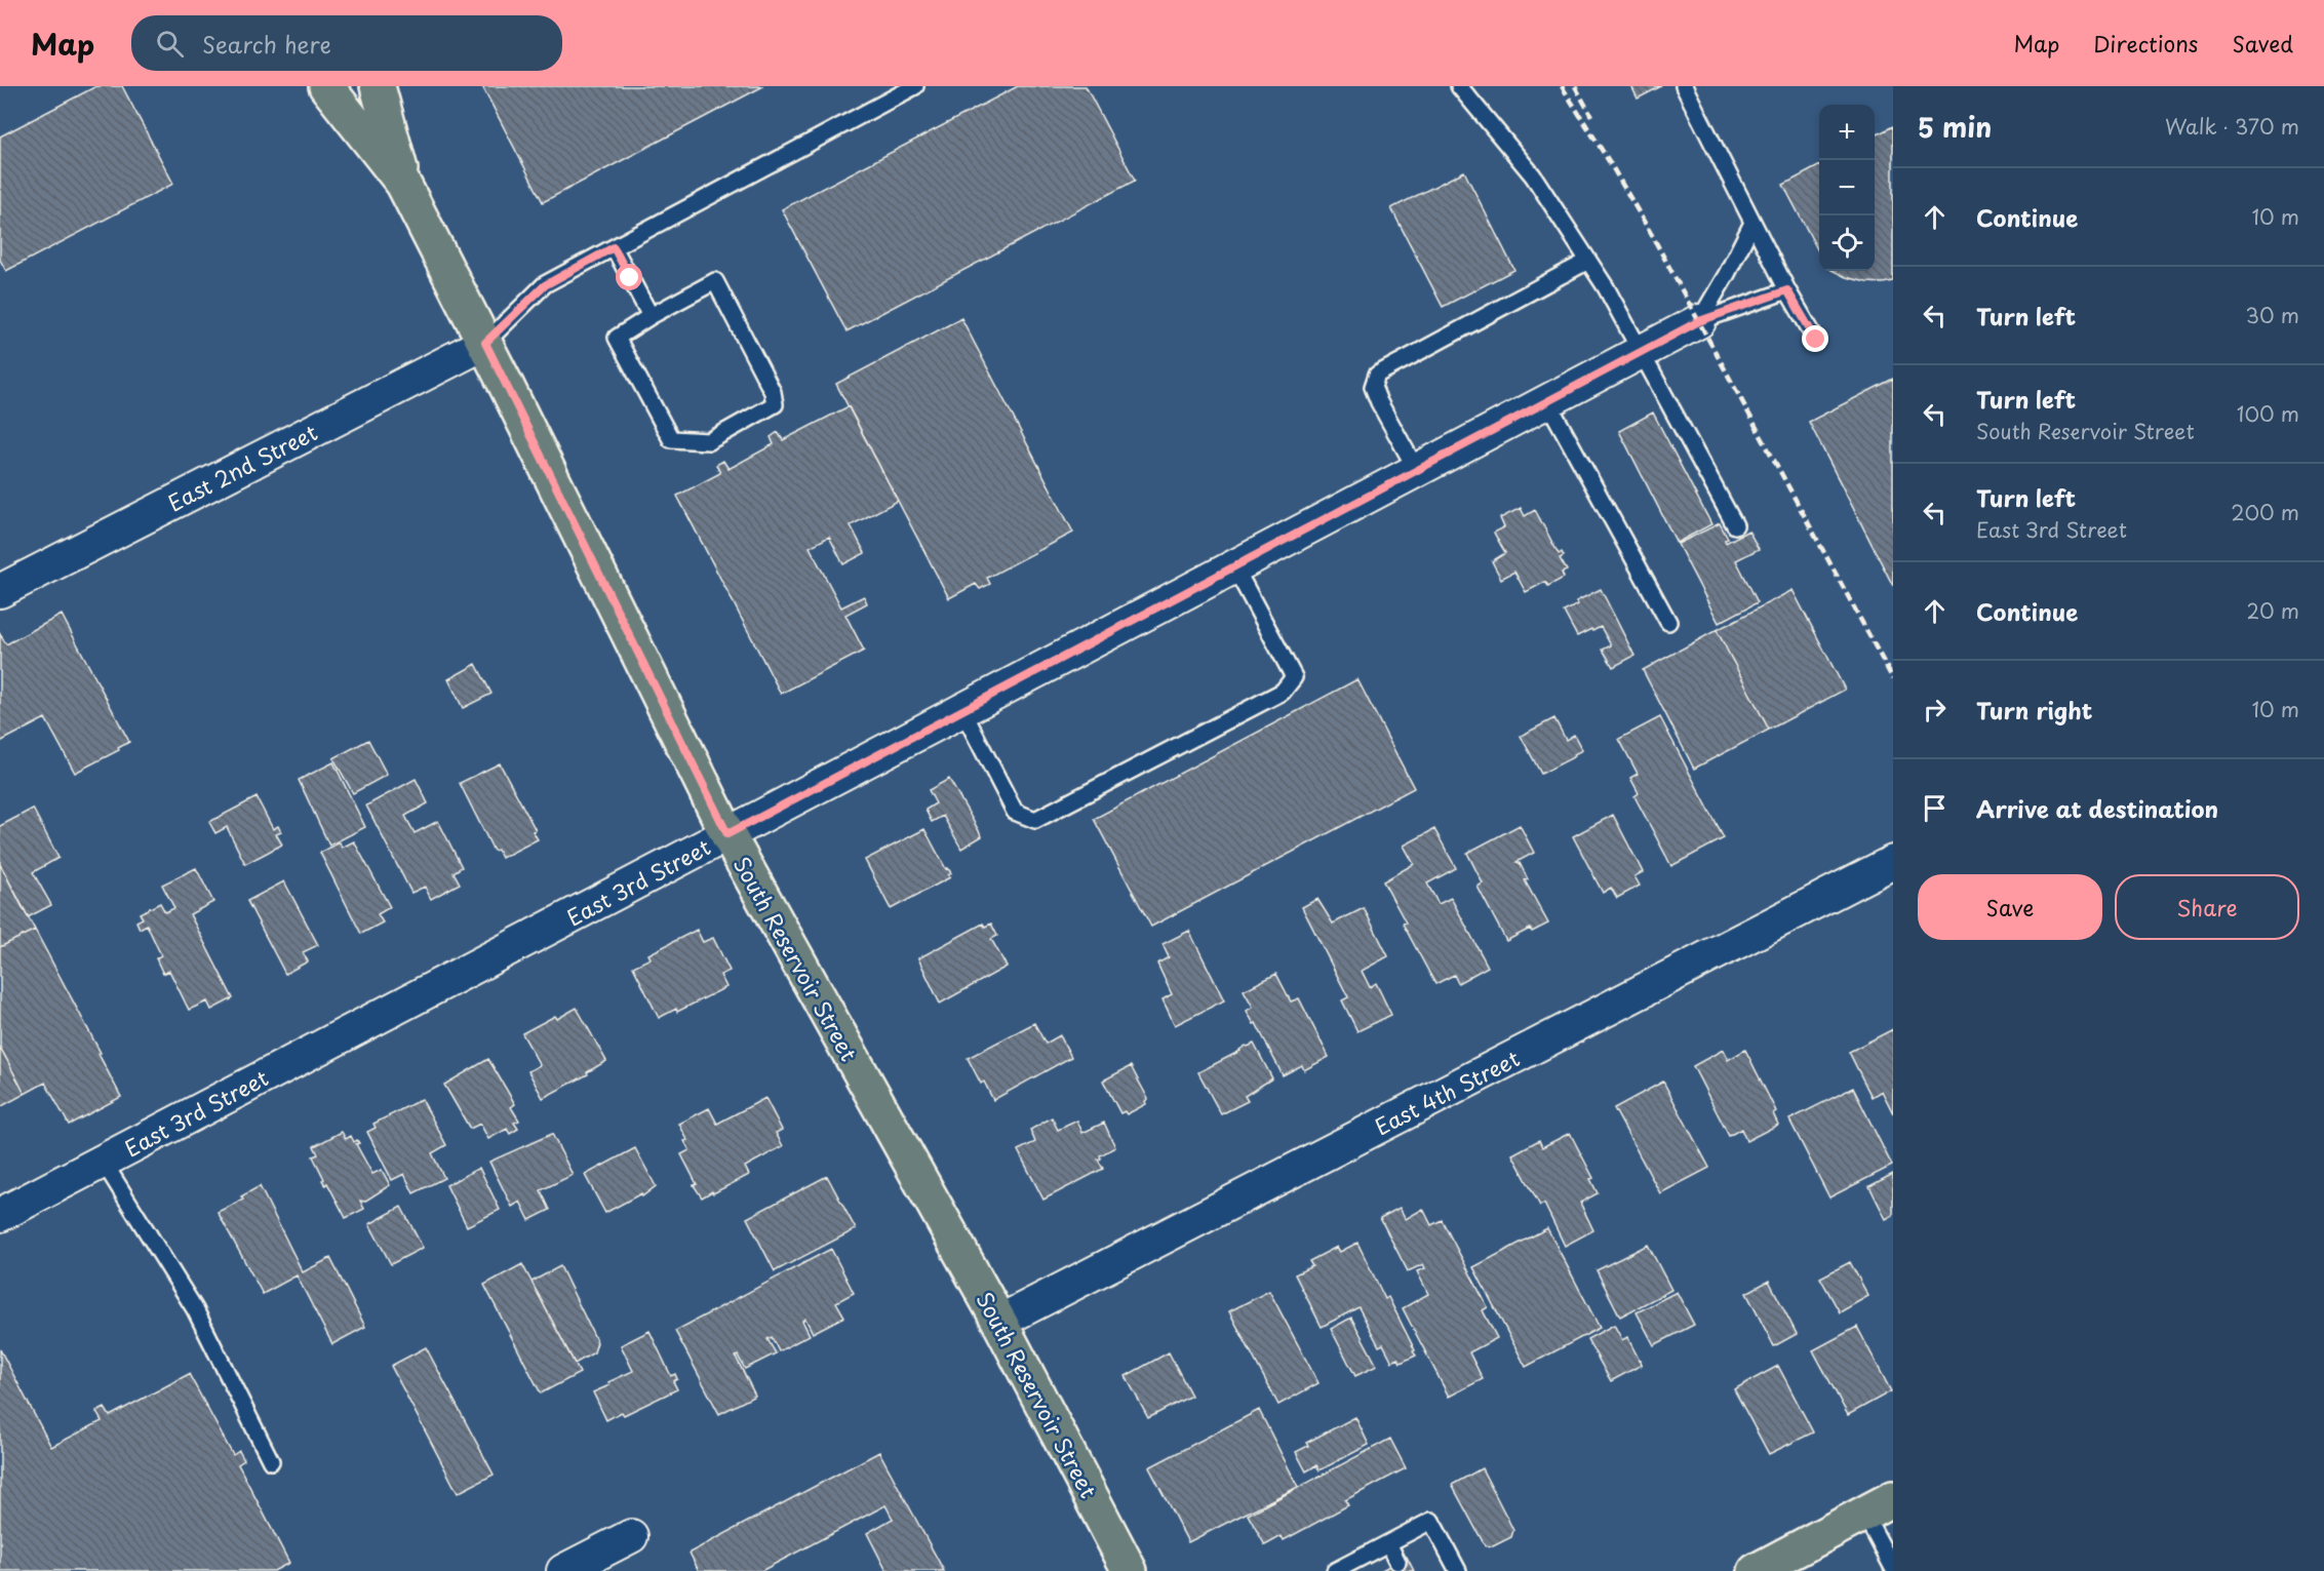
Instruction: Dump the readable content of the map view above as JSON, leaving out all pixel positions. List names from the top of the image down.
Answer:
{
  "streets": {
    "main road": ["South Reservoir Street"],
    "street": ["East 2nd Street", "East 3rd Street", "East 4th Street"]
  },
  "crossings": [
    ["East 2nd Street", "South Reservoir Street"],
    ["East 3rd Street", "South Reservoir Street"],
    ["South Reservoir Street", "East 4th Street"]
  ],
  "page": {
    "header": "Map",
    "search": "Search here",
    "nav": ["Map", "Directions", "Saved"],
    "heading": ["5 min", "Walk · 370 m"],
    "map_buttons": ["+", "−"],
    "list": [
      ["Continue", "10 m"],
      ["Turn left", "30 m"],
      ["Turn left", "South Reservoir Street", "100 m"],
      ["Turn left", "East 3rd Street", "200 m"],
      ["Continue", "20 m"],
      ["Turn right", "10 m"],
      "Arrive at destination"
    ],
    "buttons": ["Save", "Share"]
  }
}
